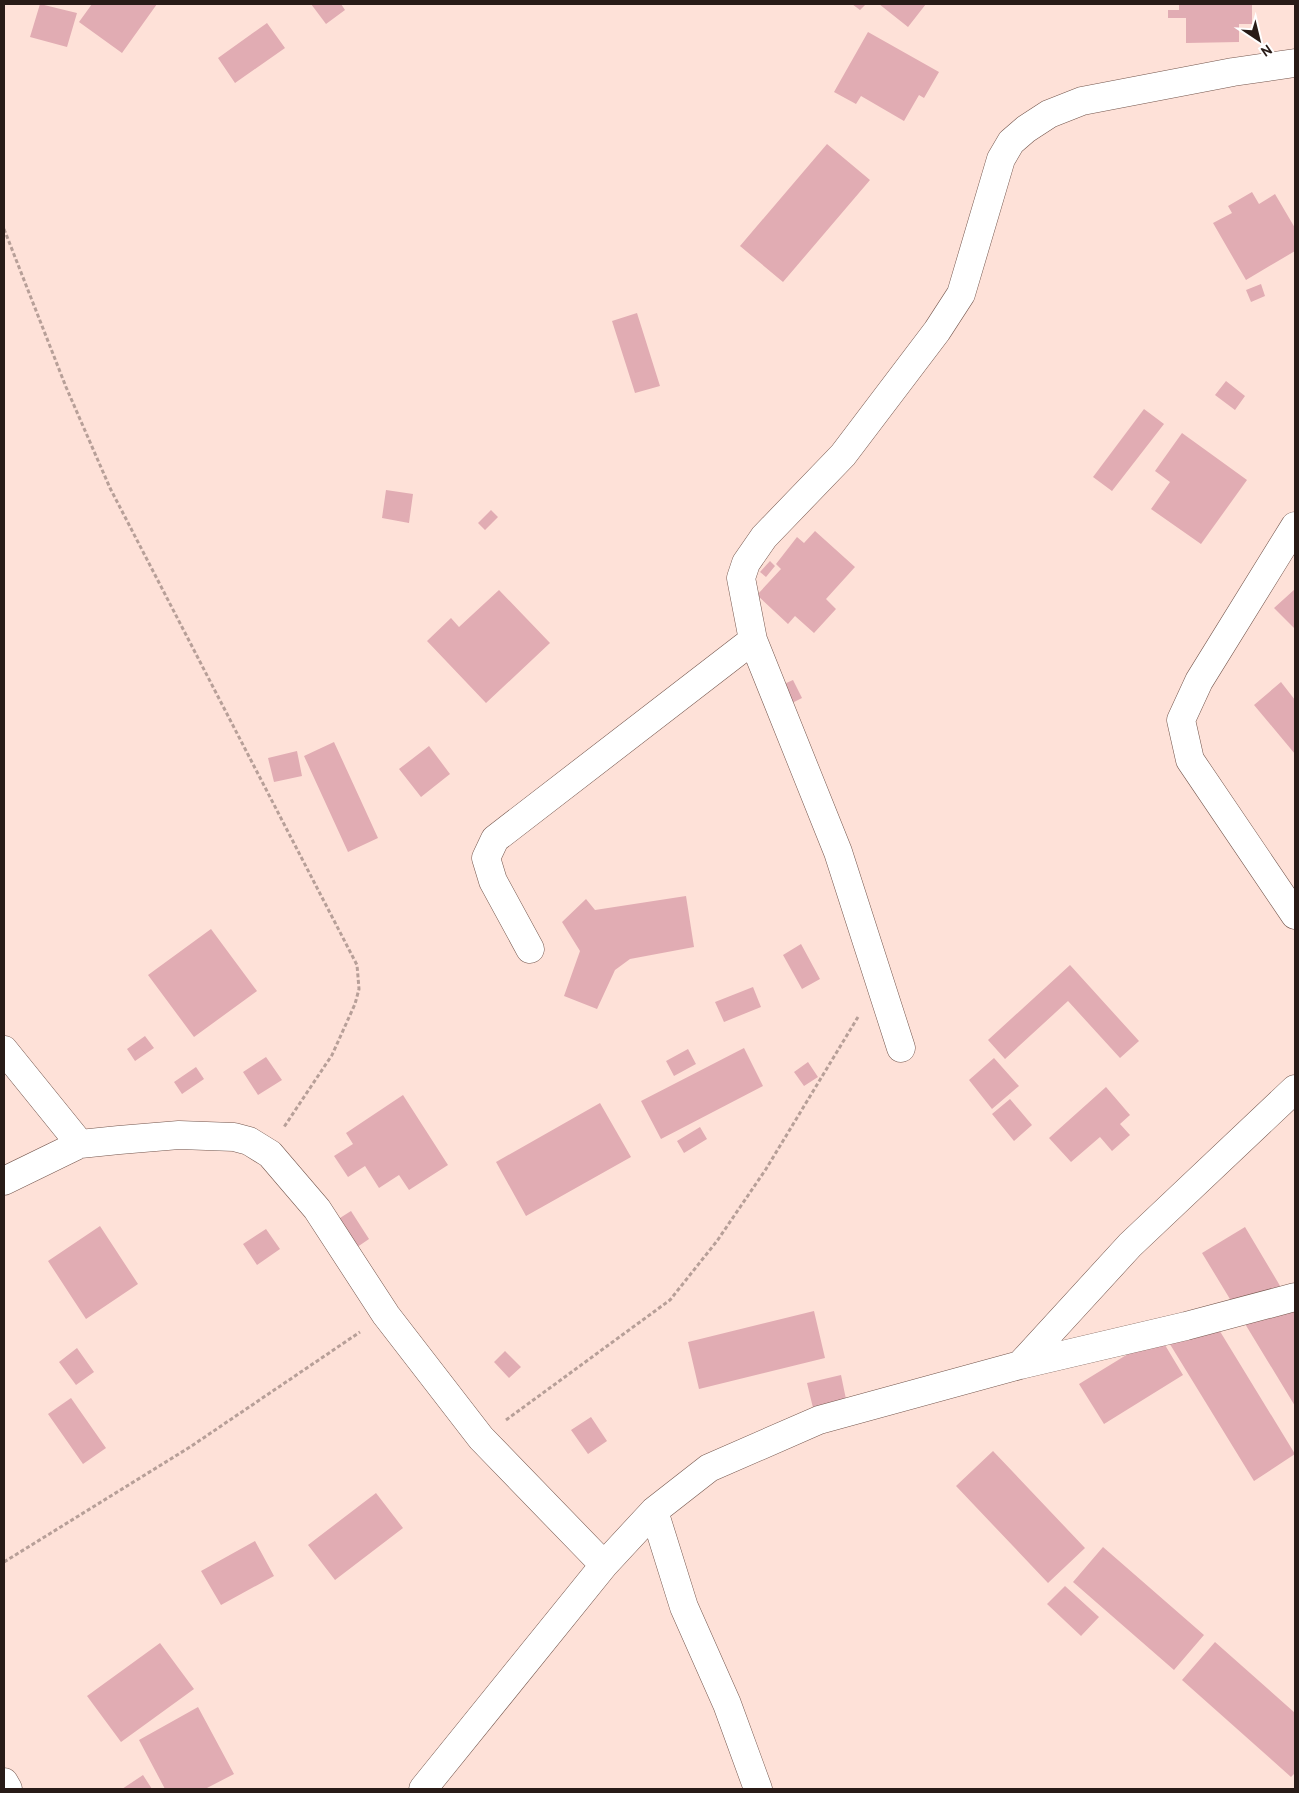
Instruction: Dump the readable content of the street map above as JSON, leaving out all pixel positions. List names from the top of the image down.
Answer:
{
  "north": "bottom right"
}
